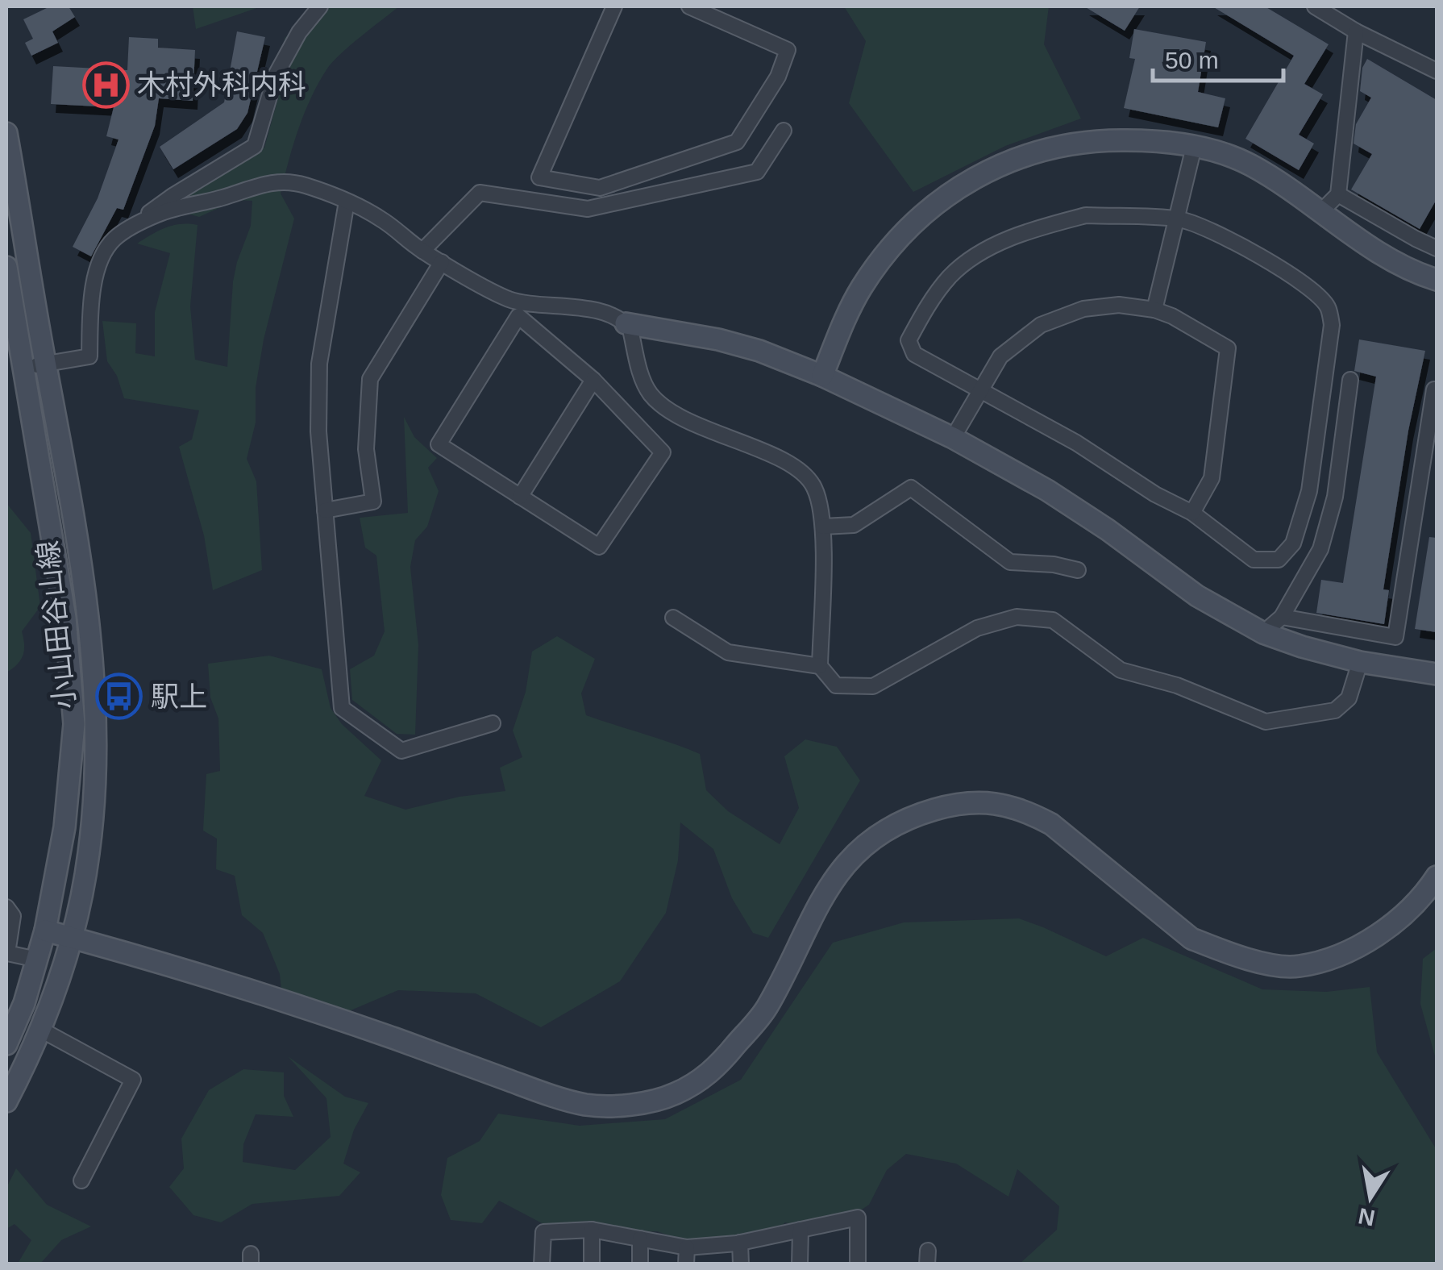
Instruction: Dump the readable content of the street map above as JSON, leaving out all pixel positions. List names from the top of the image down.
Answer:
{
  "streets": {
    "street": ["小山田谷山線"]
  },
  "places": {
    "hospital": ["木村外科内科"],
    "bus stop": ["駅上"]
  },
  "scale_bar": "50 m",
  "north": "bottom"
}
